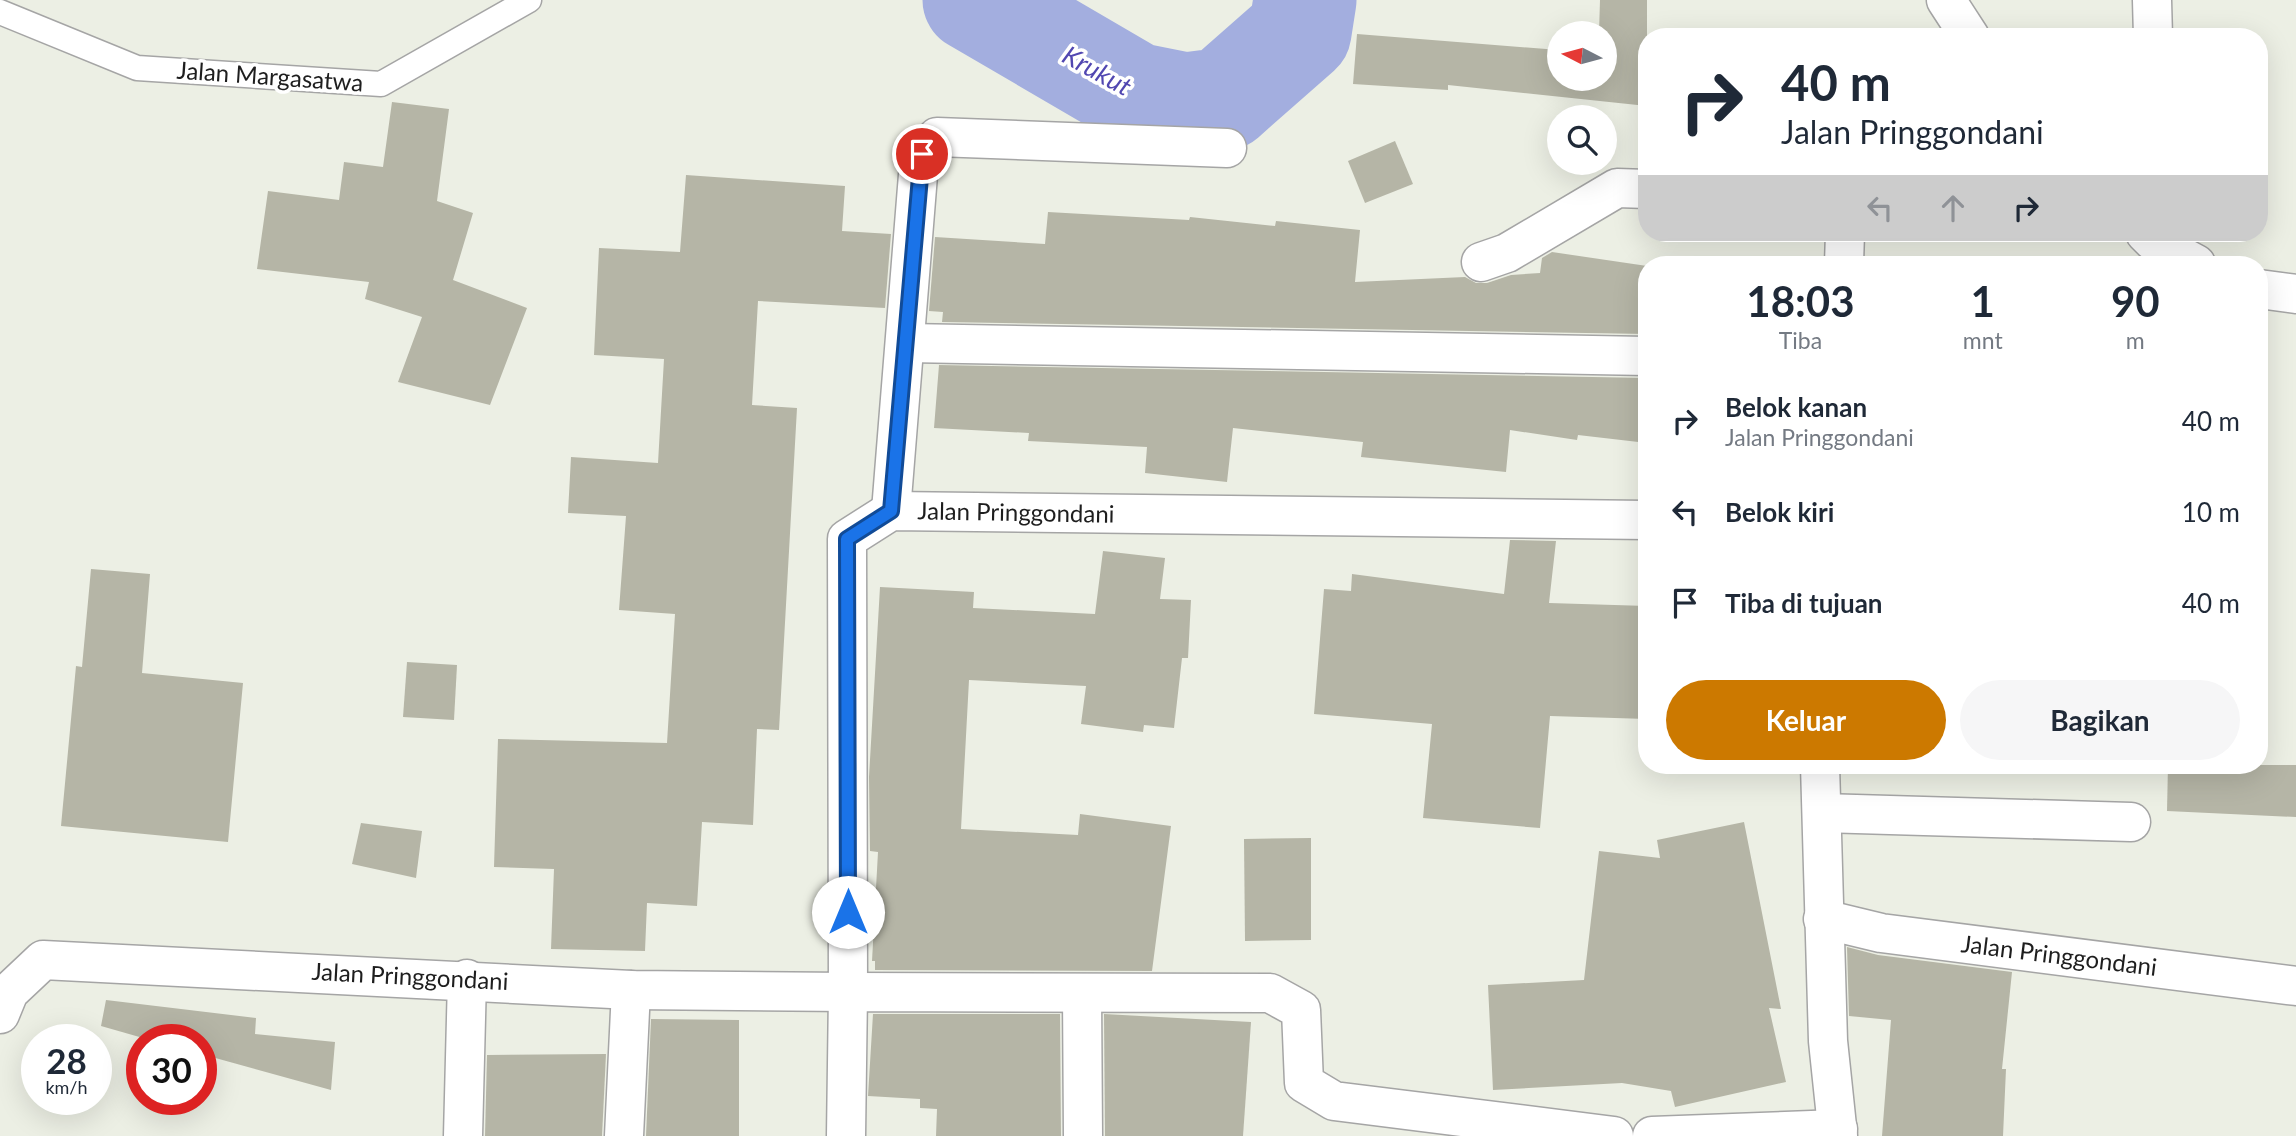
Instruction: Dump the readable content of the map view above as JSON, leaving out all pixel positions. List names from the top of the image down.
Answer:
{
  "streets": {
    "street": ["Jalan Pringgondani"],
    "lane": ["Jalan Margasatwa"]
  },
  "water": ["Krukut"],
  "north": "left",
  "page": {
    "turn": ["40 m", "Jalan Pringgondani"],
    "eta": [
      "18:03",
      "Tiba",
      "1",
      "mnt",
      "90",
      "m"
    ],
    "list": [
      {
        "name": "Belok kanan",
        "note": "Jalan Pringgondani",
        "value": "40 m"
      },
      {
        "name": "Belok kiri",
        "value": "10 m"
      },
      {
        "name": "Tiba di tujuan",
        "value": "40 m"
      }
    ],
    "buttons": ["Keluar", "Bagikan"],
    "speed": "28 km/h",
    "limit": "30"
  }
}
